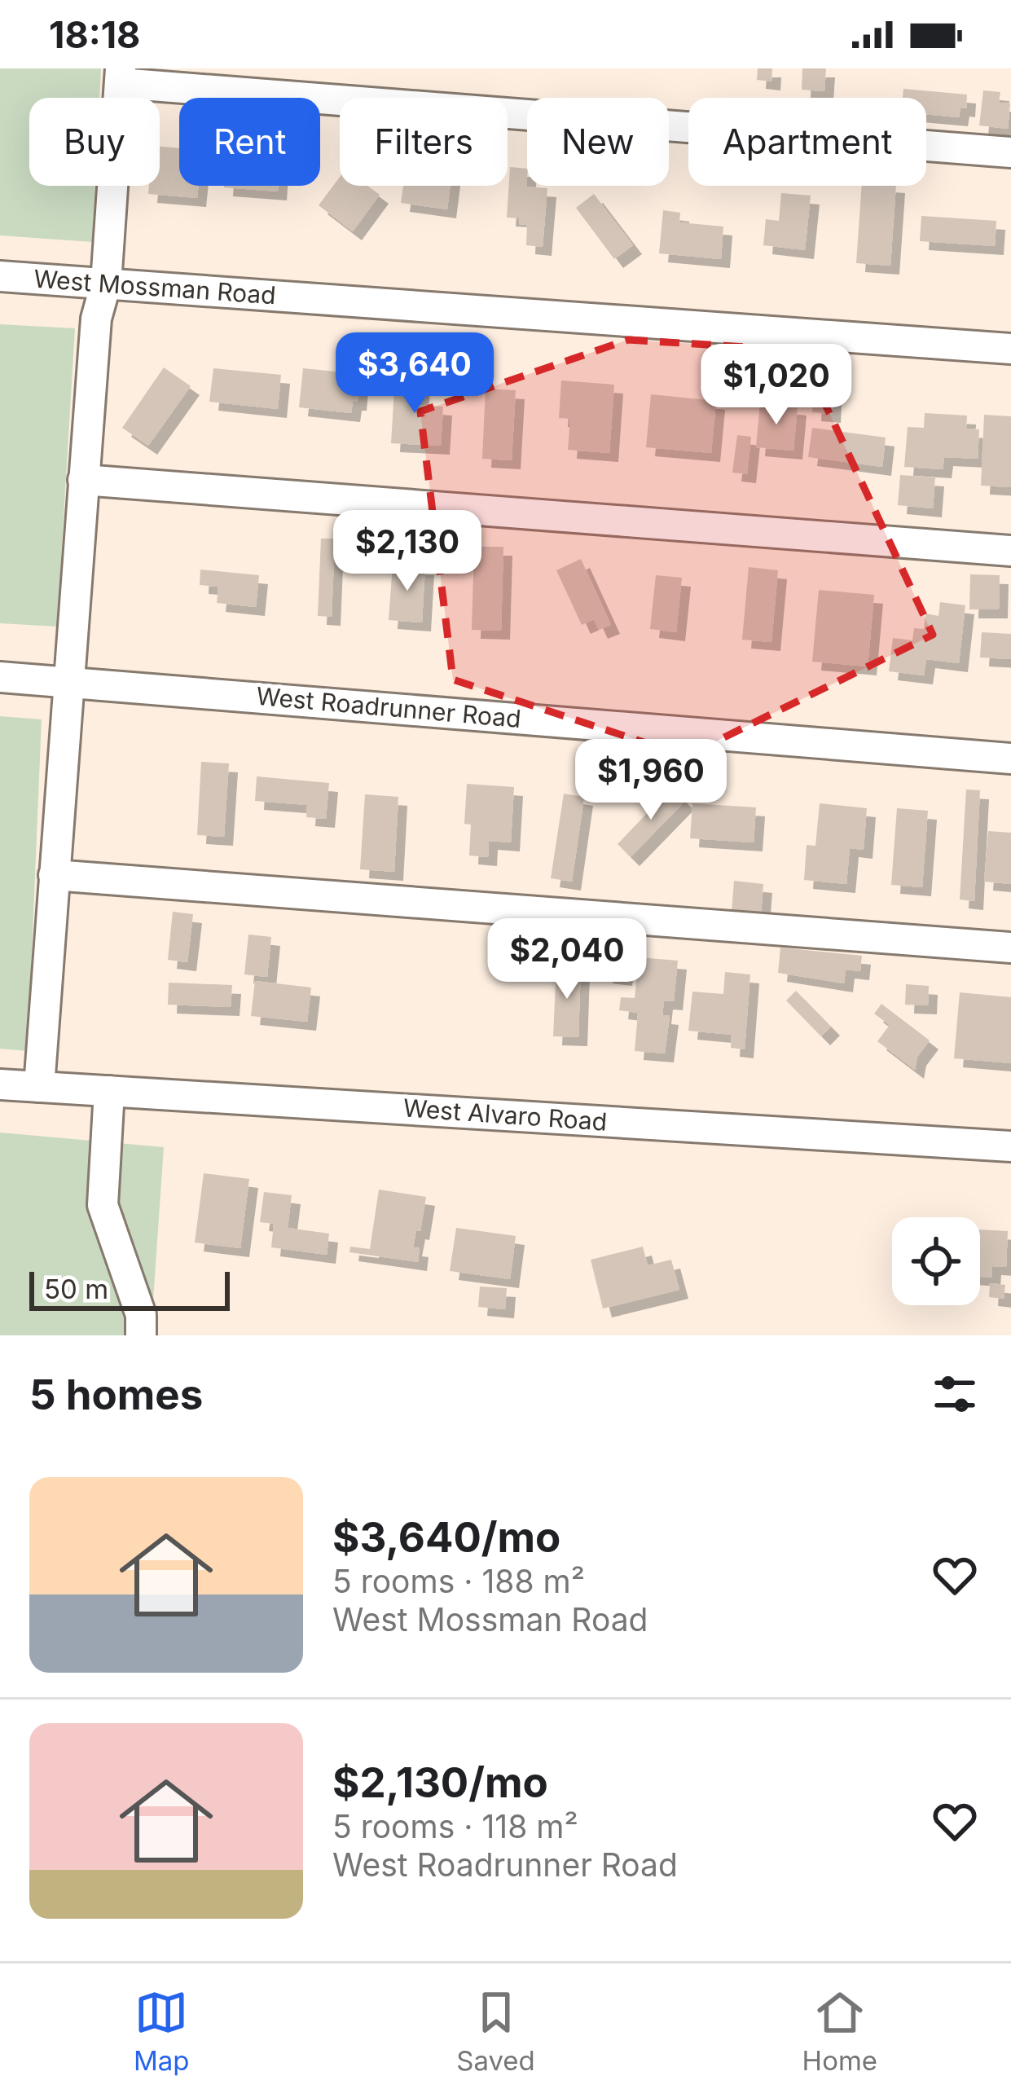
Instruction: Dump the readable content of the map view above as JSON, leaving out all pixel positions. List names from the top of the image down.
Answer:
{
  "streets": {
    "street": ["West Mossman Road", "West Roadrunner Road", "West Alvaro Road"]
  },
  "scale_bar": "50 m",
  "page": {
    "status": "18:18",
    "chip": [
      "Buy",
      "Rent",
      "Filters",
      "New",
      "Apartment"
    ],
    "price": [
      "$3,640",
      "$1,020",
      "$2,130",
      "$1,960",
      "$2,040"
    ],
    "scale": "50 m",
    "heading": "5 homes",
    "list": [
      {
        "name": "$3,640/mo",
        "note": "5 rooms · 188 m² · West Mossman Road"
      },
      {
        "name": "$2,130/mo",
        "note": "5 rooms · 118 m² · West Roadrunner Road"
      }
    ],
    "tabs": ["Map", "Saved", "Home"]
  }
}
